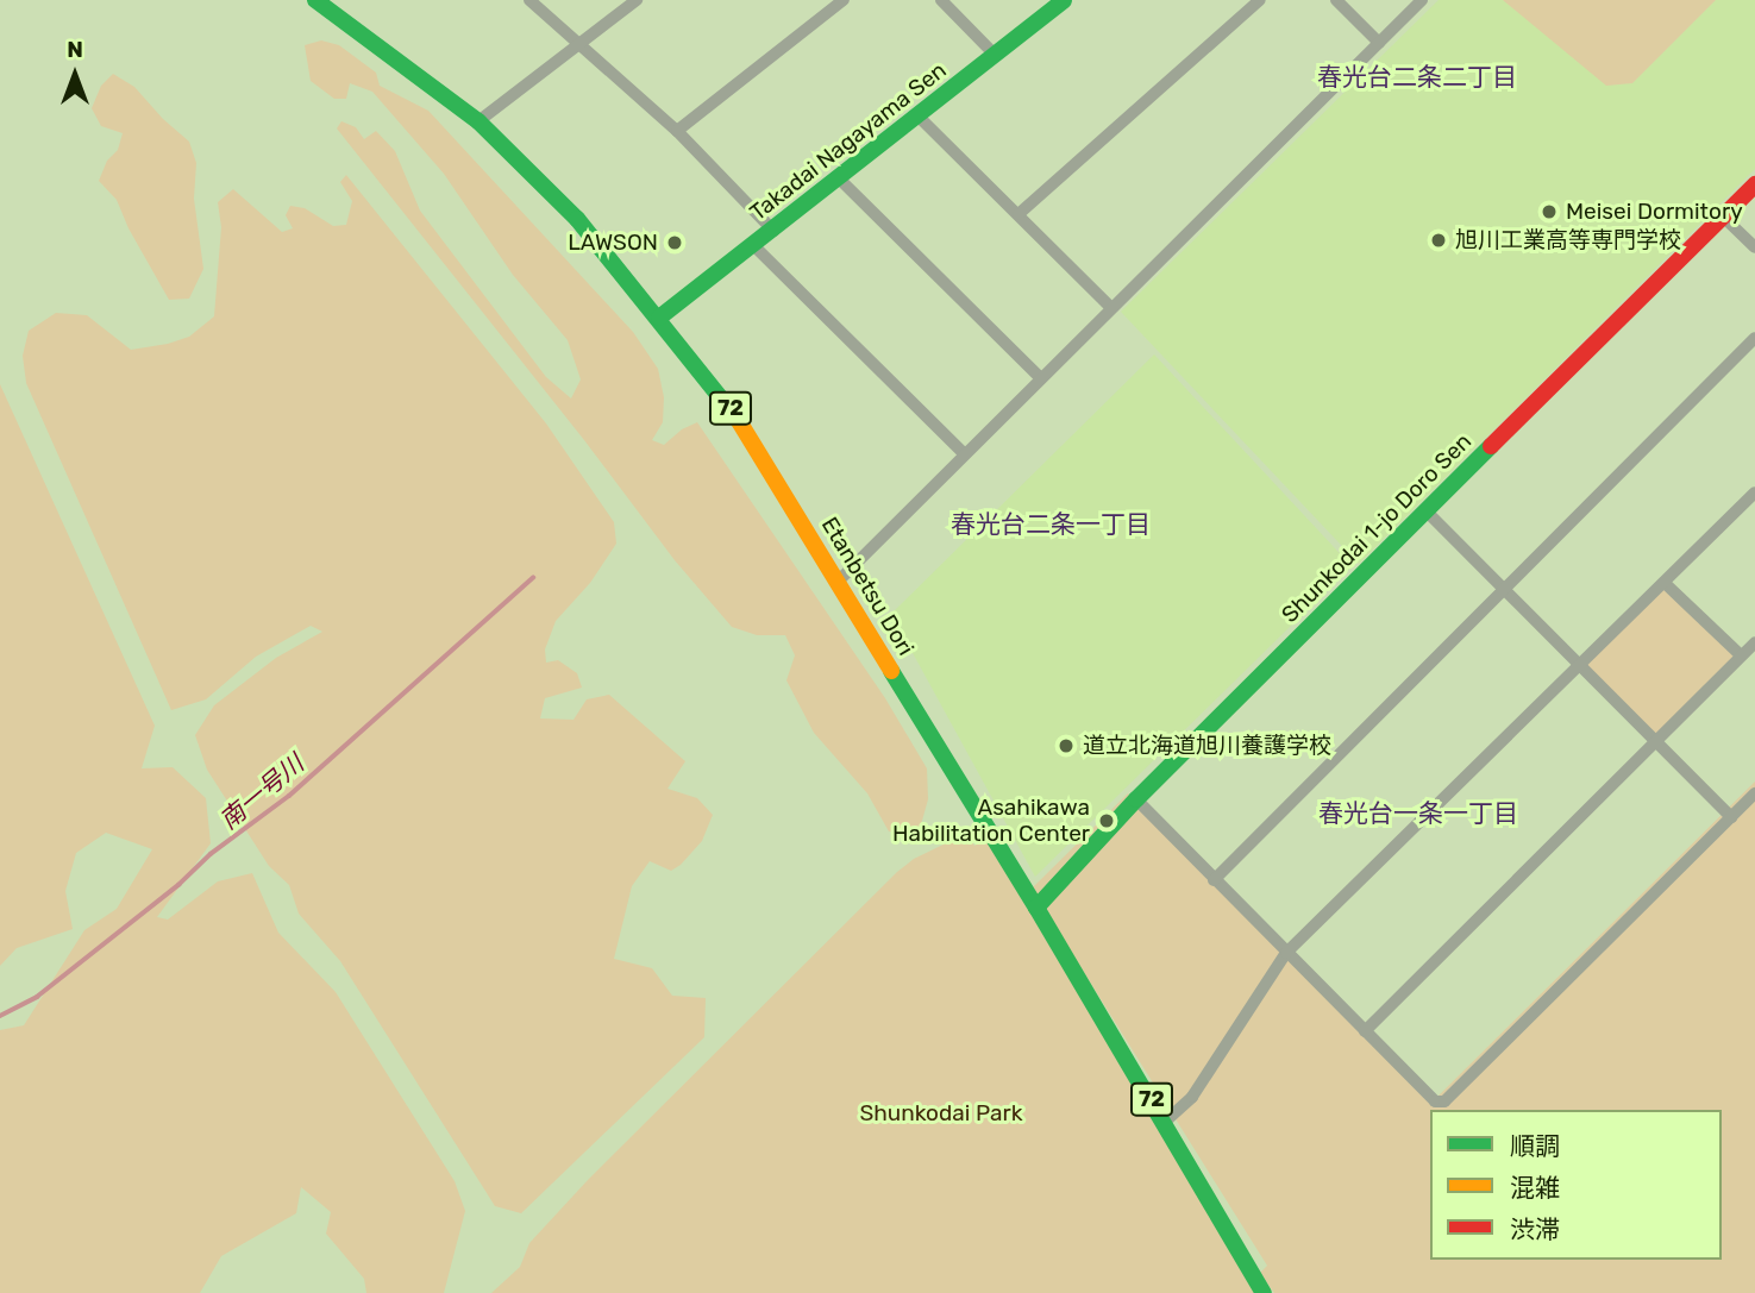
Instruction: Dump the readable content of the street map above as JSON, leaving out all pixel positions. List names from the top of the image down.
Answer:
{
  "streets": {
    "main road": [
      "Takadai Nagayama Sen",
      "72",
      "Shunkodai 1-jo Doro Sen",
      "Etanbetsu Dori"
    ]
  },
  "crossings": [
    ["Takadai Nagayama Sen", "Etanbetsu Dori"],
    ["Shunkodai 1-jo Doro Sen", "Etanbetsu Dori"]
  ],
  "districts": ["春光台二条二丁目", "春光台二条一丁目", "春光台一条一丁目"],
  "water": ["南一号川"],
  "parks": ["Shunkodai Park"],
  "places": [
    "Meisei Dormitory",
    "旭川工業高等専門学校",
    "LAWSON",
    "道立北海道旭川養護学校",
    "Asahikawa Habilitation Center"
  ],
  "legend": ["順調", "混雑", "渋滞"],
  "north": "top"
}
